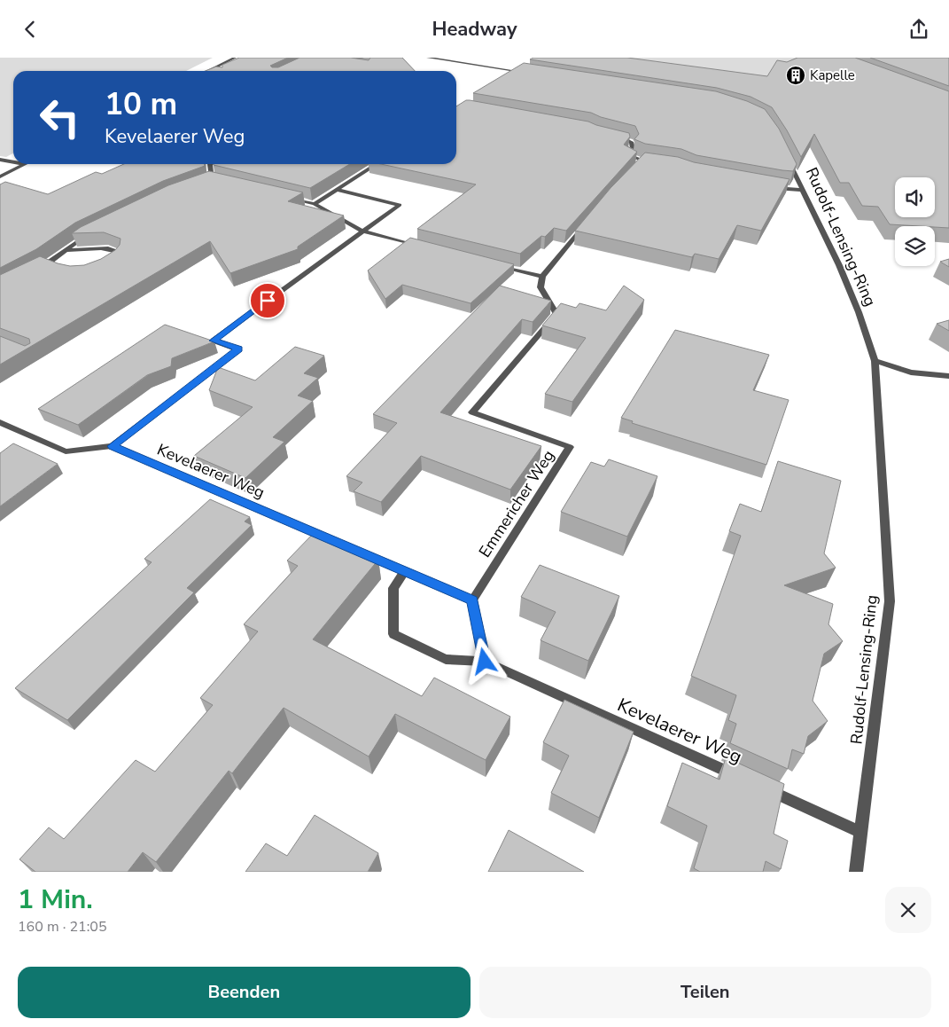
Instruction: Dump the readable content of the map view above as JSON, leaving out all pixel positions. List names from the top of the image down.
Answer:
{
  "streets": {
    "street": ["Rudolf-Lensing-Ring", "Kevelaerer Weg", "Emmericher Weg"]
  },
  "places": {
    "building": ["Kapelle"]
  },
  "page": {
    "header": "Headway",
    "turn": ["10 m", "Kevelaerer Weg"],
    "heading": ["1 Min.", "160 m · 21:05"],
    "buttons": ["Beenden", "Teilen"]
  }
}
